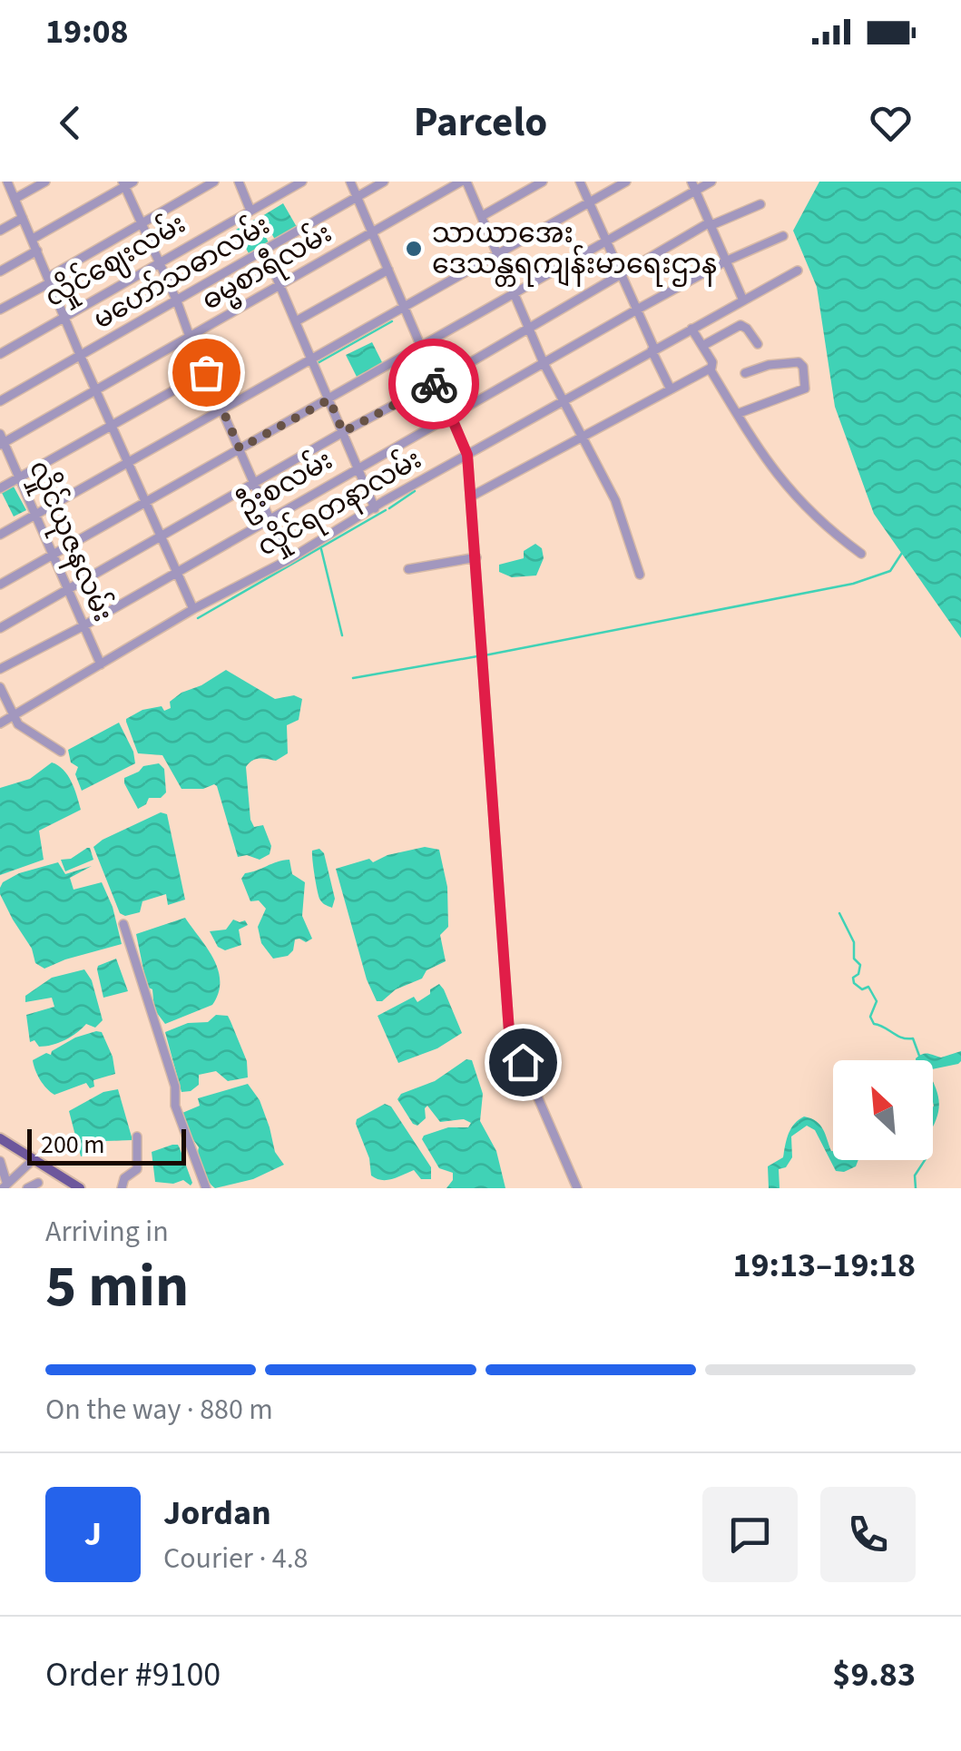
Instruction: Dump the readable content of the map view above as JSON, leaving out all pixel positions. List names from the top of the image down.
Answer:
{
  "streets": {
    "street": [
      "လှိုင်ဈေးလမ်း",
      "ဓမ္မစာရီလမ်း",
      "မဟော်သဓာလမ်း",
      "ဦးစလမ်း",
      "လှိုင်ရတနာလမ်း",
      "လှိုင်ယုဇနလမ်း"
    ]
  },
  "crossings": [
    ["ဓမ္မစာရီလမ်း", "လှိုင်ယုဇနလမ်း"],
    ["ဦးစလမ်း", "လှိုင်ယုဇနလမ်း"],
    ["လှိုင်ရတနာလမ်း", "လှိုင်ယုဇနလမ်း"]
  ],
  "places": ["သာယာအေး ဒေသန္တရကျန်းမာရေးဌာန"],
  "scale_bar": "200 m",
  "north": "top left",
  "page": {
    "status": "19:08",
    "header": "Parcelo",
    "scale": "200 m",
    "heading": ["5 min", "Arriving in", "19:13–19:18"],
    "panel": [
      "Jordan",
      "Courier · 4.8",
      "Order #9100",
      "$9.83"
    ],
    "bar": "On the way · 880 m",
    "round": "J"
  }
}
